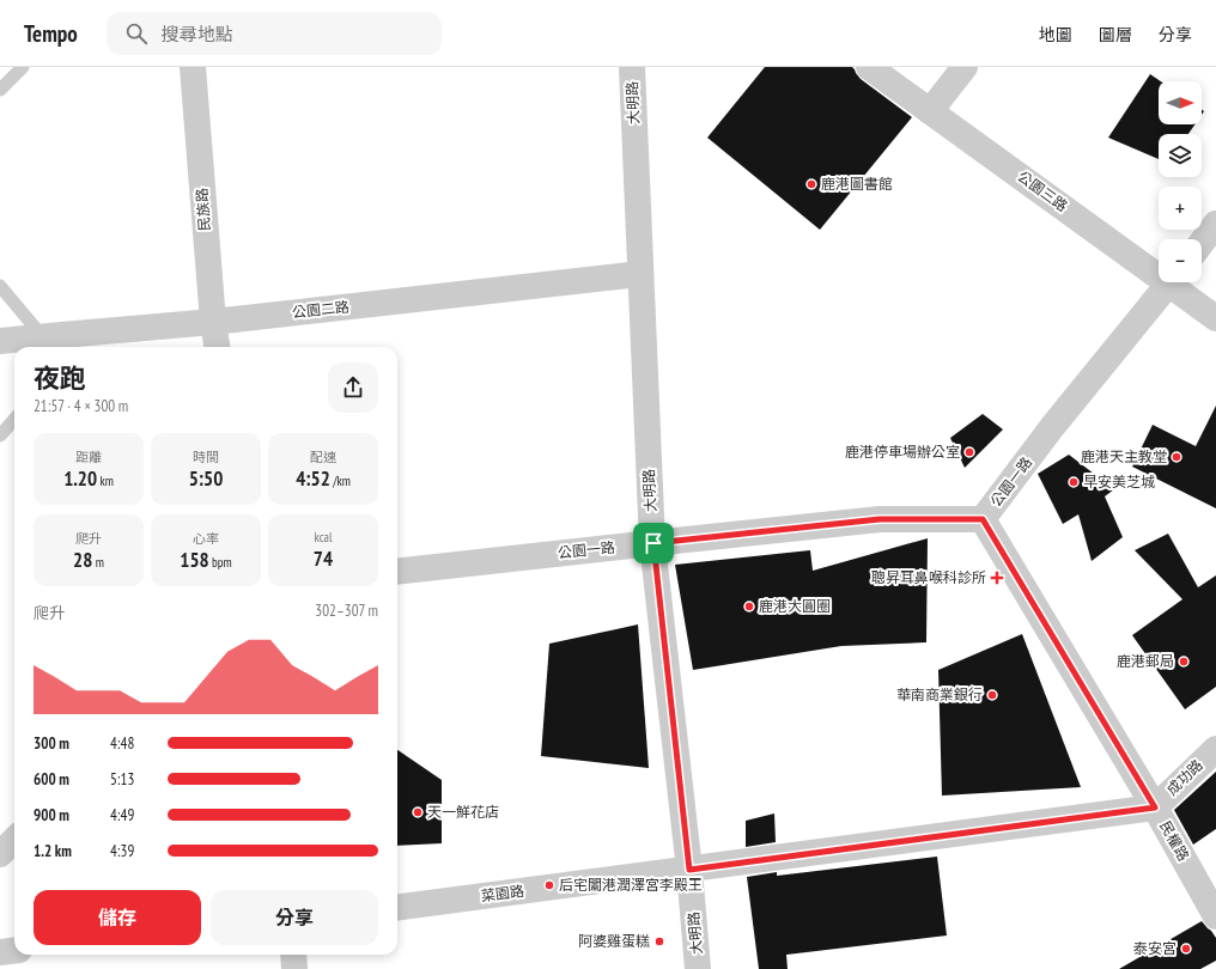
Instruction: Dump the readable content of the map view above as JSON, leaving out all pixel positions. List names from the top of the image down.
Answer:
{
  "streets": {
    "street": [
      "大明路",
      "公園三路",
      "民族路",
      "公園二路",
      "公園一路",
      "成功路",
      "民權路",
      "菜園路"
    ]
  },
  "crossings": [
    ["大明路", "公園二路"],
    ["大明路", "公園一路"],
    ["大明路", "菜園路"],
    ["民族路", "公園二路"],
    ["公園一路", "民權路"],
    ["成功路", "民權路"],
    ["成功路", "菜園路"],
    ["民權路", "菜園路"]
  ],
  "places": {
    "other": [
      "鹿港圖書館",
      "鹿港停車場辦公室",
      "鹿港天主教堂",
      "早安美芝城",
      "鹿港大圓圈",
      "鹿港郵局",
      "華南商業銀行",
      "天一鮮花店",
      "后宅闔港潤澤宮李殿王",
      "阿婆雞蛋糕",
      "泰安宮"
    ],
    "health": ["聰昇耳鼻喉科診所"]
  },
  "north": "right",
  "page": {
    "header": "Tempo",
    "search": "搜尋地點",
    "nav": ["地圖", "圖層", "分享"],
    "map_buttons": ["+", "−"],
    "heading": ["夜跑", "21:57 · 4 × 300 m"],
    "stats": [
      ["距離", "1.20 km"],
      ["時間", "5:50"],
      ["配速", "4:52 /km"],
      ["爬升", "28 m"],
      ["心率", "158 bpm"],
      ["kcal", "74"]
    ],
    "chart": ["爬升", "302–307 m"],
    "list": [
      {
        "name": "300 m",
        "note": "4:48"
      },
      {
        "name": "600 m",
        "note": "5:13"
      },
      {
        "name": "900 m",
        "note": "4:49"
      },
      {
        "name": "1.2 km",
        "note": "4:39"
      }
    ],
    "buttons": ["儲存", "分享"]
  }
}
